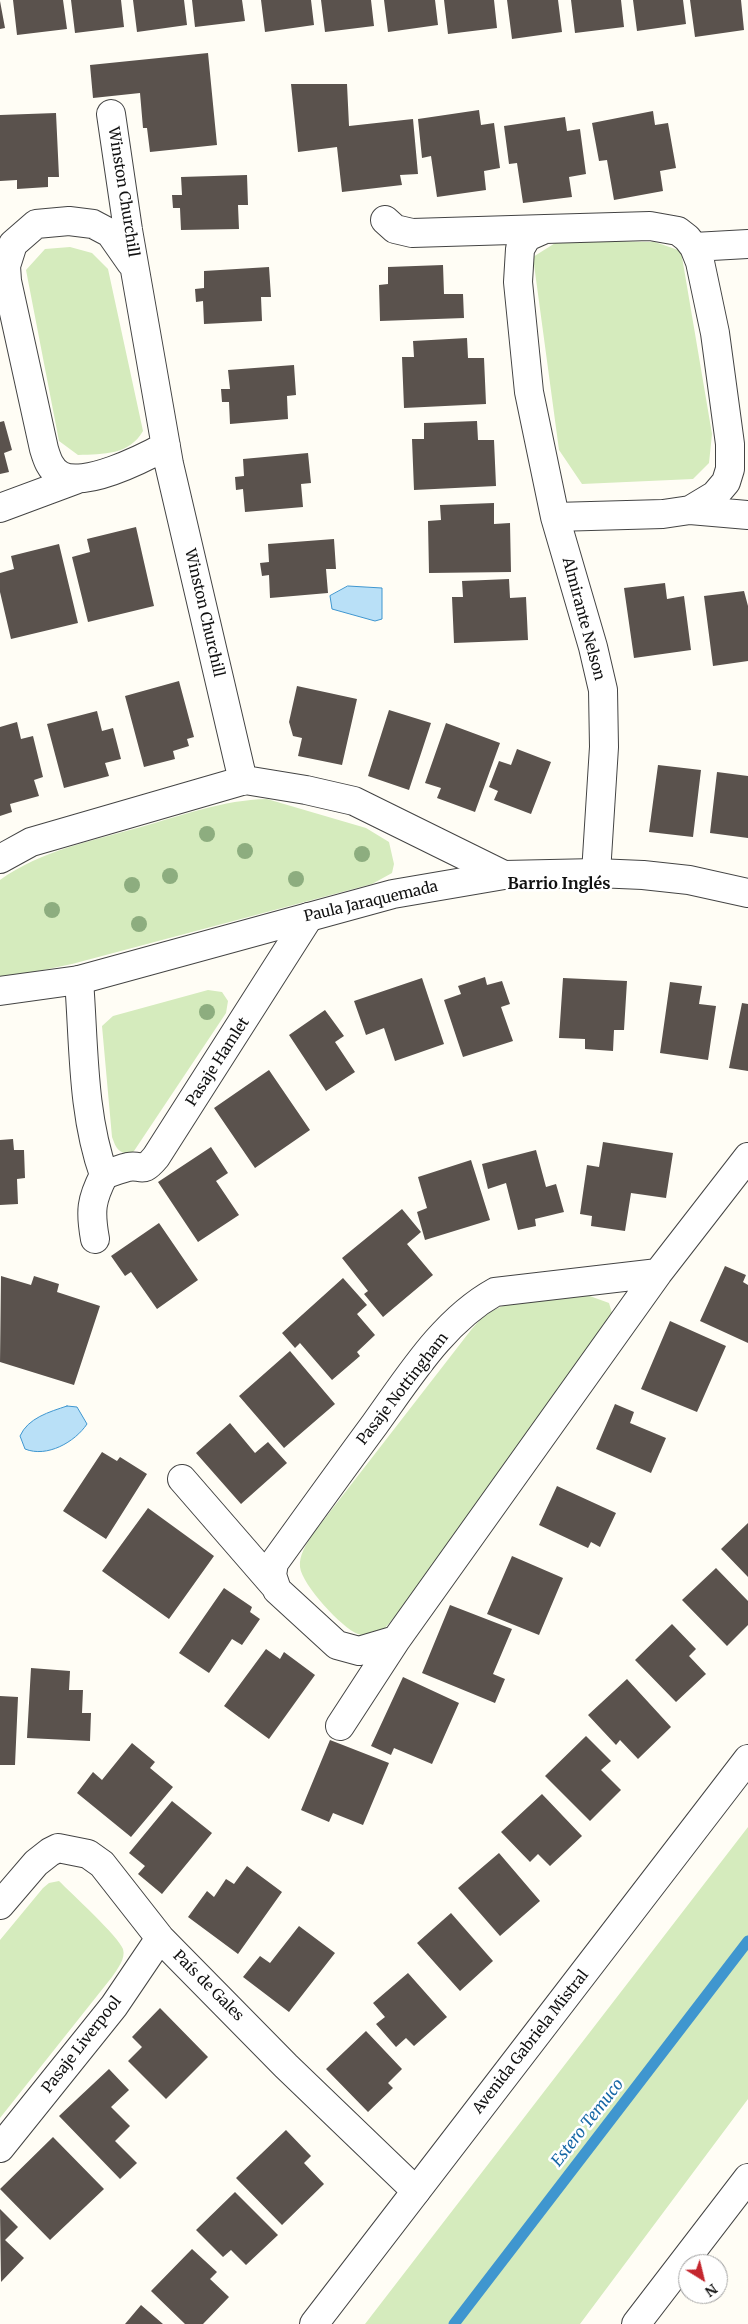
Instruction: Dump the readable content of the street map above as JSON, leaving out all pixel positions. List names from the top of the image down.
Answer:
{
  "streets": {
    "street": [
      "Winston Churchill",
      "Almirante Nelson",
      "Paula Jaraquemada",
      "Pasaje Hamlet",
      "Pasaje Nottingham",
      "País de Gales",
      "Avenida Gabriela Mistral",
      "Pasaje Liverpool"
    ]
  },
  "crossings": [
    ["Almirante Nelson", "Paula Jaraquemada"],
    ["Paula Jaraquemada", "Pasaje Hamlet"],
    ["País de Gales", "Avenida Gabriela Mistral"],
    ["País de Gales", "Pasaje Liverpool"]
  ],
  "districts": ["Barrio Inglés"],
  "water": ["Estero Temuco"],
  "north": "bottom right"
}
